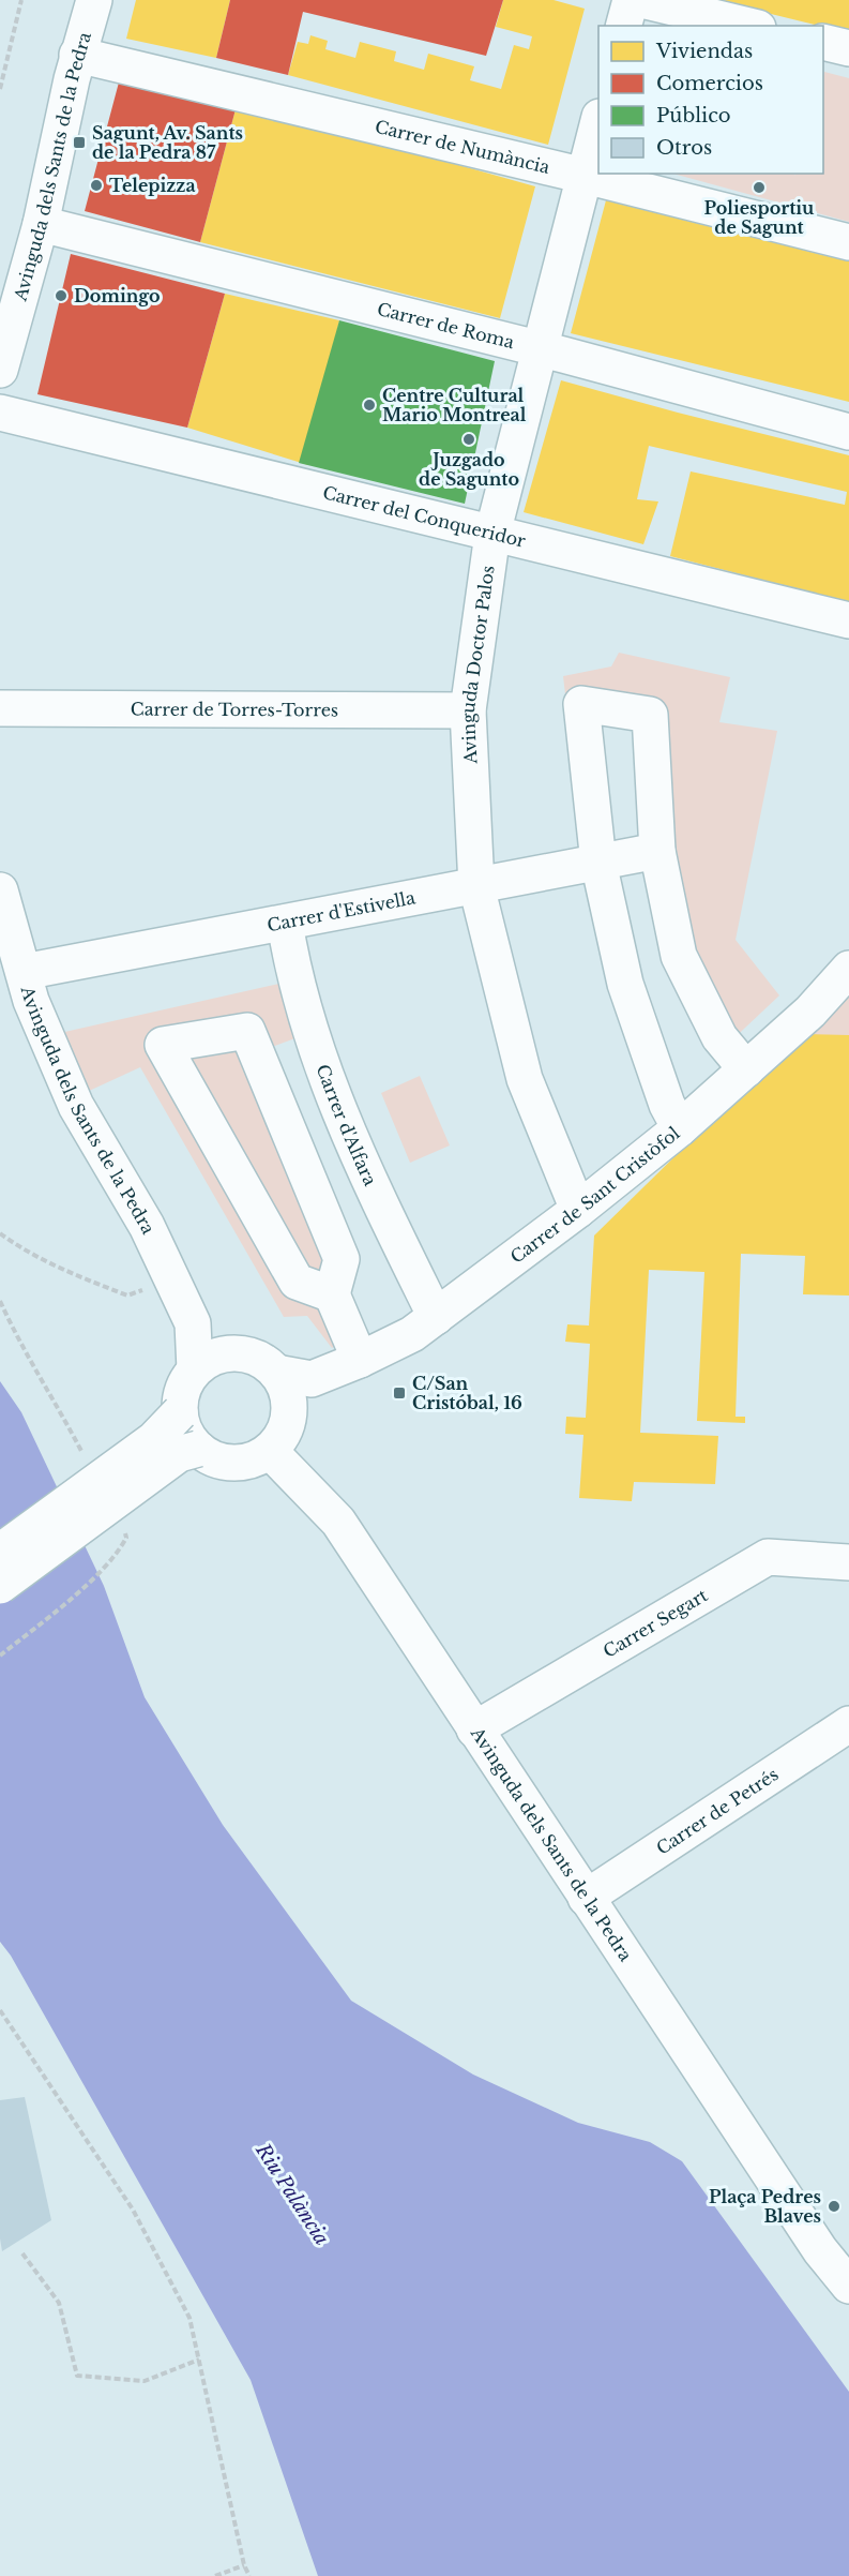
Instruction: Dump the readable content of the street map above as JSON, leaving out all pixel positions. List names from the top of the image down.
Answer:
{
  "streets": {
    "street": [
      "Carrer de Numància",
      "Avinguda dels Sants de la Pedra",
      "Carrer de Roma",
      "Carrer del Conqueridor",
      "Avinguda Doctor Palos",
      "Carrer de Torres-Torres",
      "Carrer d'Estivella",
      "Carrer d'Alfara",
      "Carrer de Sant Cristòfol",
      "Carrer Segart",
      "Carrer de Petrés"
    ]
  },
  "crossings": [
    ["Carrer de Numància", "Avinguda dels Sants de la Pedra"],
    ["Carrer de Numància", "Avinguda Doctor Palos"],
    ["Avinguda dels Sants de la Pedra", "Carrer de Roma"],
    ["Avinguda dels Sants de la Pedra", "Carrer d'Estivella"],
    ["Avinguda dels Sants de la Pedra", "Carrer Segart"],
    ["Avinguda dels Sants de la Pedra", "Carrer de Petrés"],
    ["Carrer de Roma", "Avinguda Doctor Palos"],
    ["Carrer del Conqueridor", "Avinguda Doctor Palos"],
    ["Avinguda Doctor Palos", "Carrer de Torres-Torres"],
    ["Avinguda Doctor Palos", "Carrer d'Estivella"],
    ["Avinguda Doctor Palos", "Carrer de Sant Cristòfol"],
    ["Carrer d'Estivella", "Carrer d'Alfara"],
    ["Carrer d'Alfara", "Carrer de Sant Cristòfol"]
  ],
  "water": ["Riu Palància"],
  "places": {
    "transit": ["Sagunt, Av. Sants de la Pedra 87", "C/San Cristóbal, 16"],
    "other": [
      "Telepizza",
      "Poliesportiu de Sagunt",
      "Domingo",
      "Centre Cultural Mario Montreal",
      "Juzgado de Sagunto",
      "Plaça Pedres Blaves"
    ]
  },
  "legend": [
    "Viviendas",
    "Comercios",
    "Público",
    "Otros"
  ]
}
